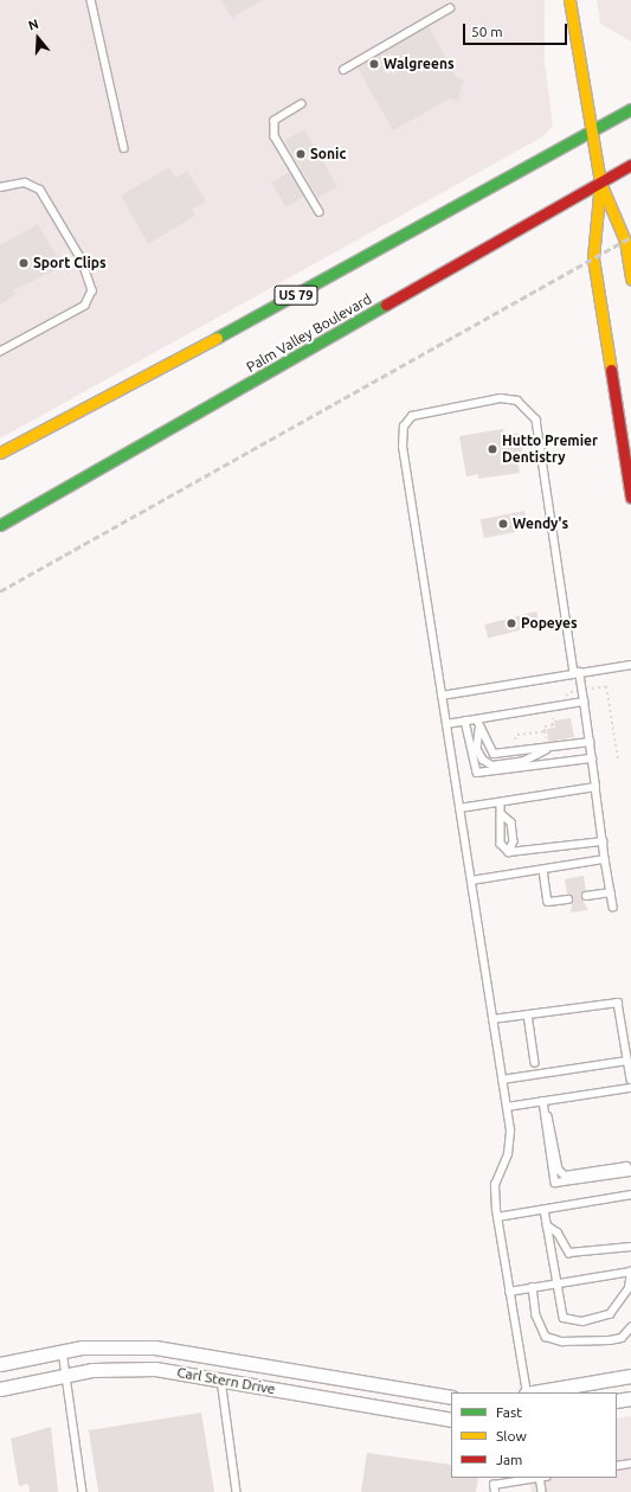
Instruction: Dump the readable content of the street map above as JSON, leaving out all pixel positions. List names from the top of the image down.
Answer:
{
  "streets": {
    "main road": ["US 79", "Palm Valley Boulevard"],
    "street": ["Carl Stern Drive"]
  },
  "places": [
    "Walgreens",
    "Sonic",
    "Sport Clips",
    "Hutto Premier Dentistry",
    "Wendy's",
    "Popeyes"
  ],
  "legend": ["Fast", "Slow", "Jam"],
  "scale_bar": "50 m",
  "north": "top"
}
